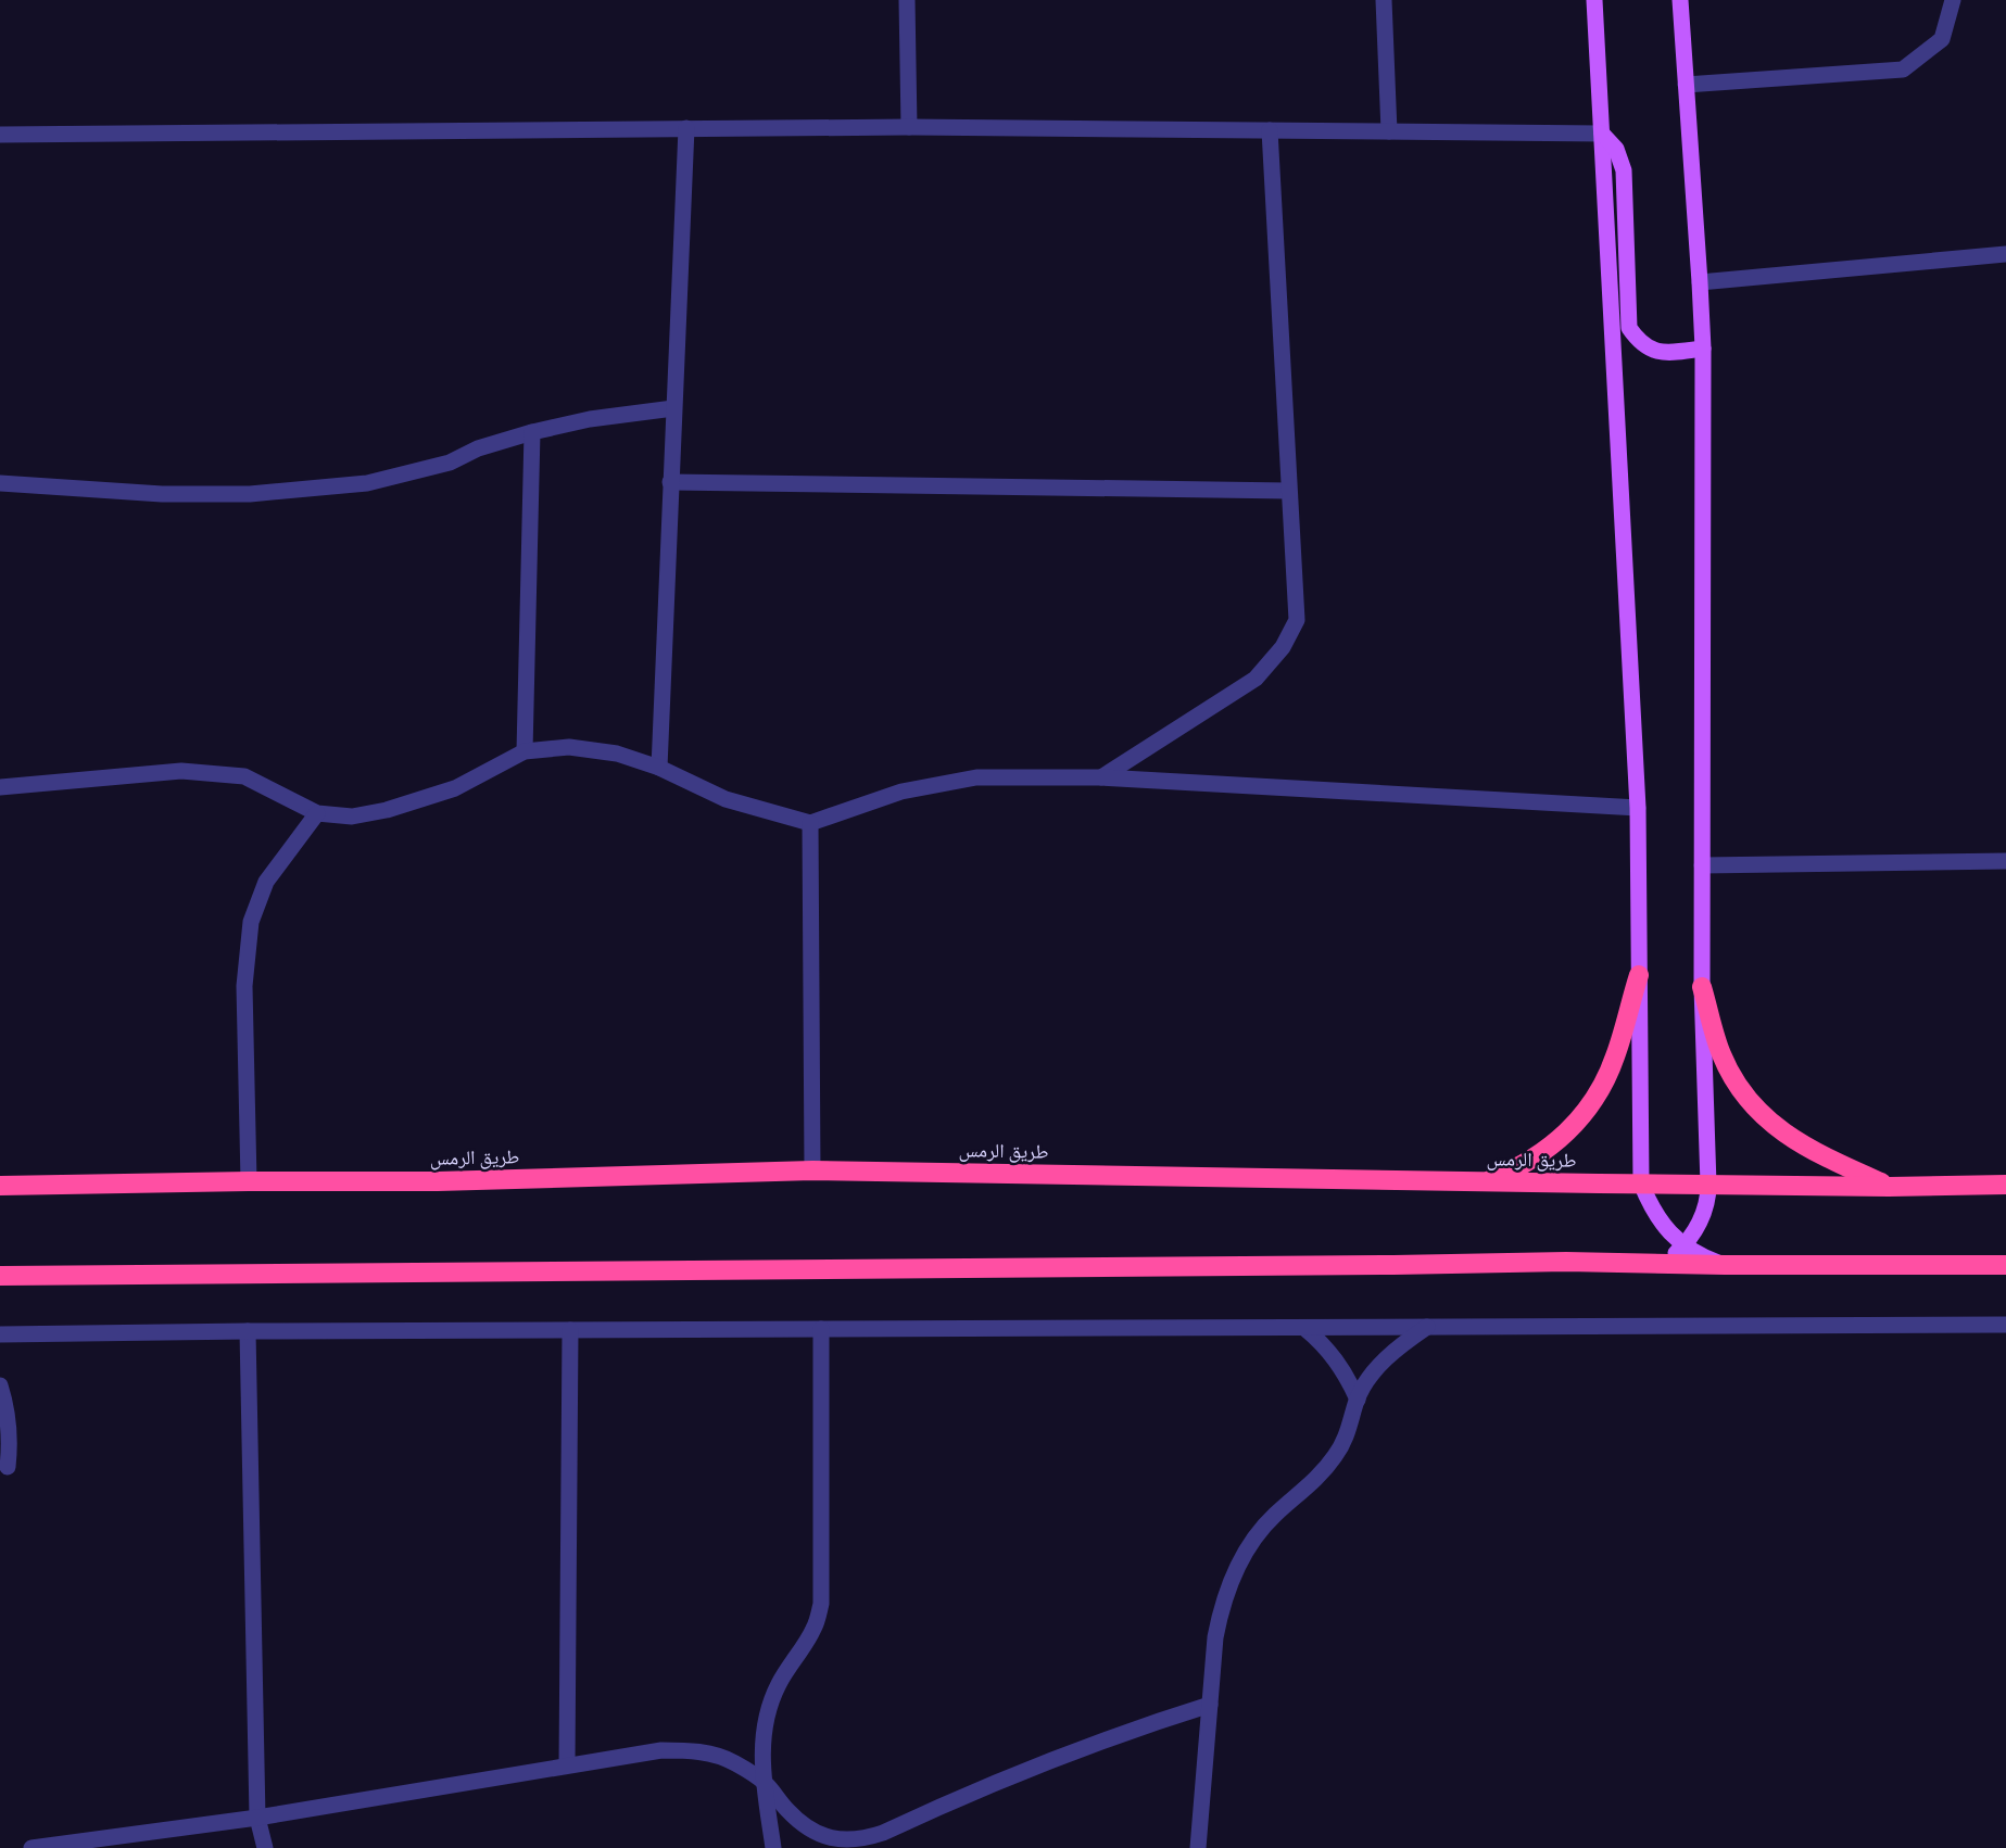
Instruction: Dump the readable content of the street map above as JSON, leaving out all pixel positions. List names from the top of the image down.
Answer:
{
  "streets": {
    "highway": ["طريق الرمس"]
  }
}
